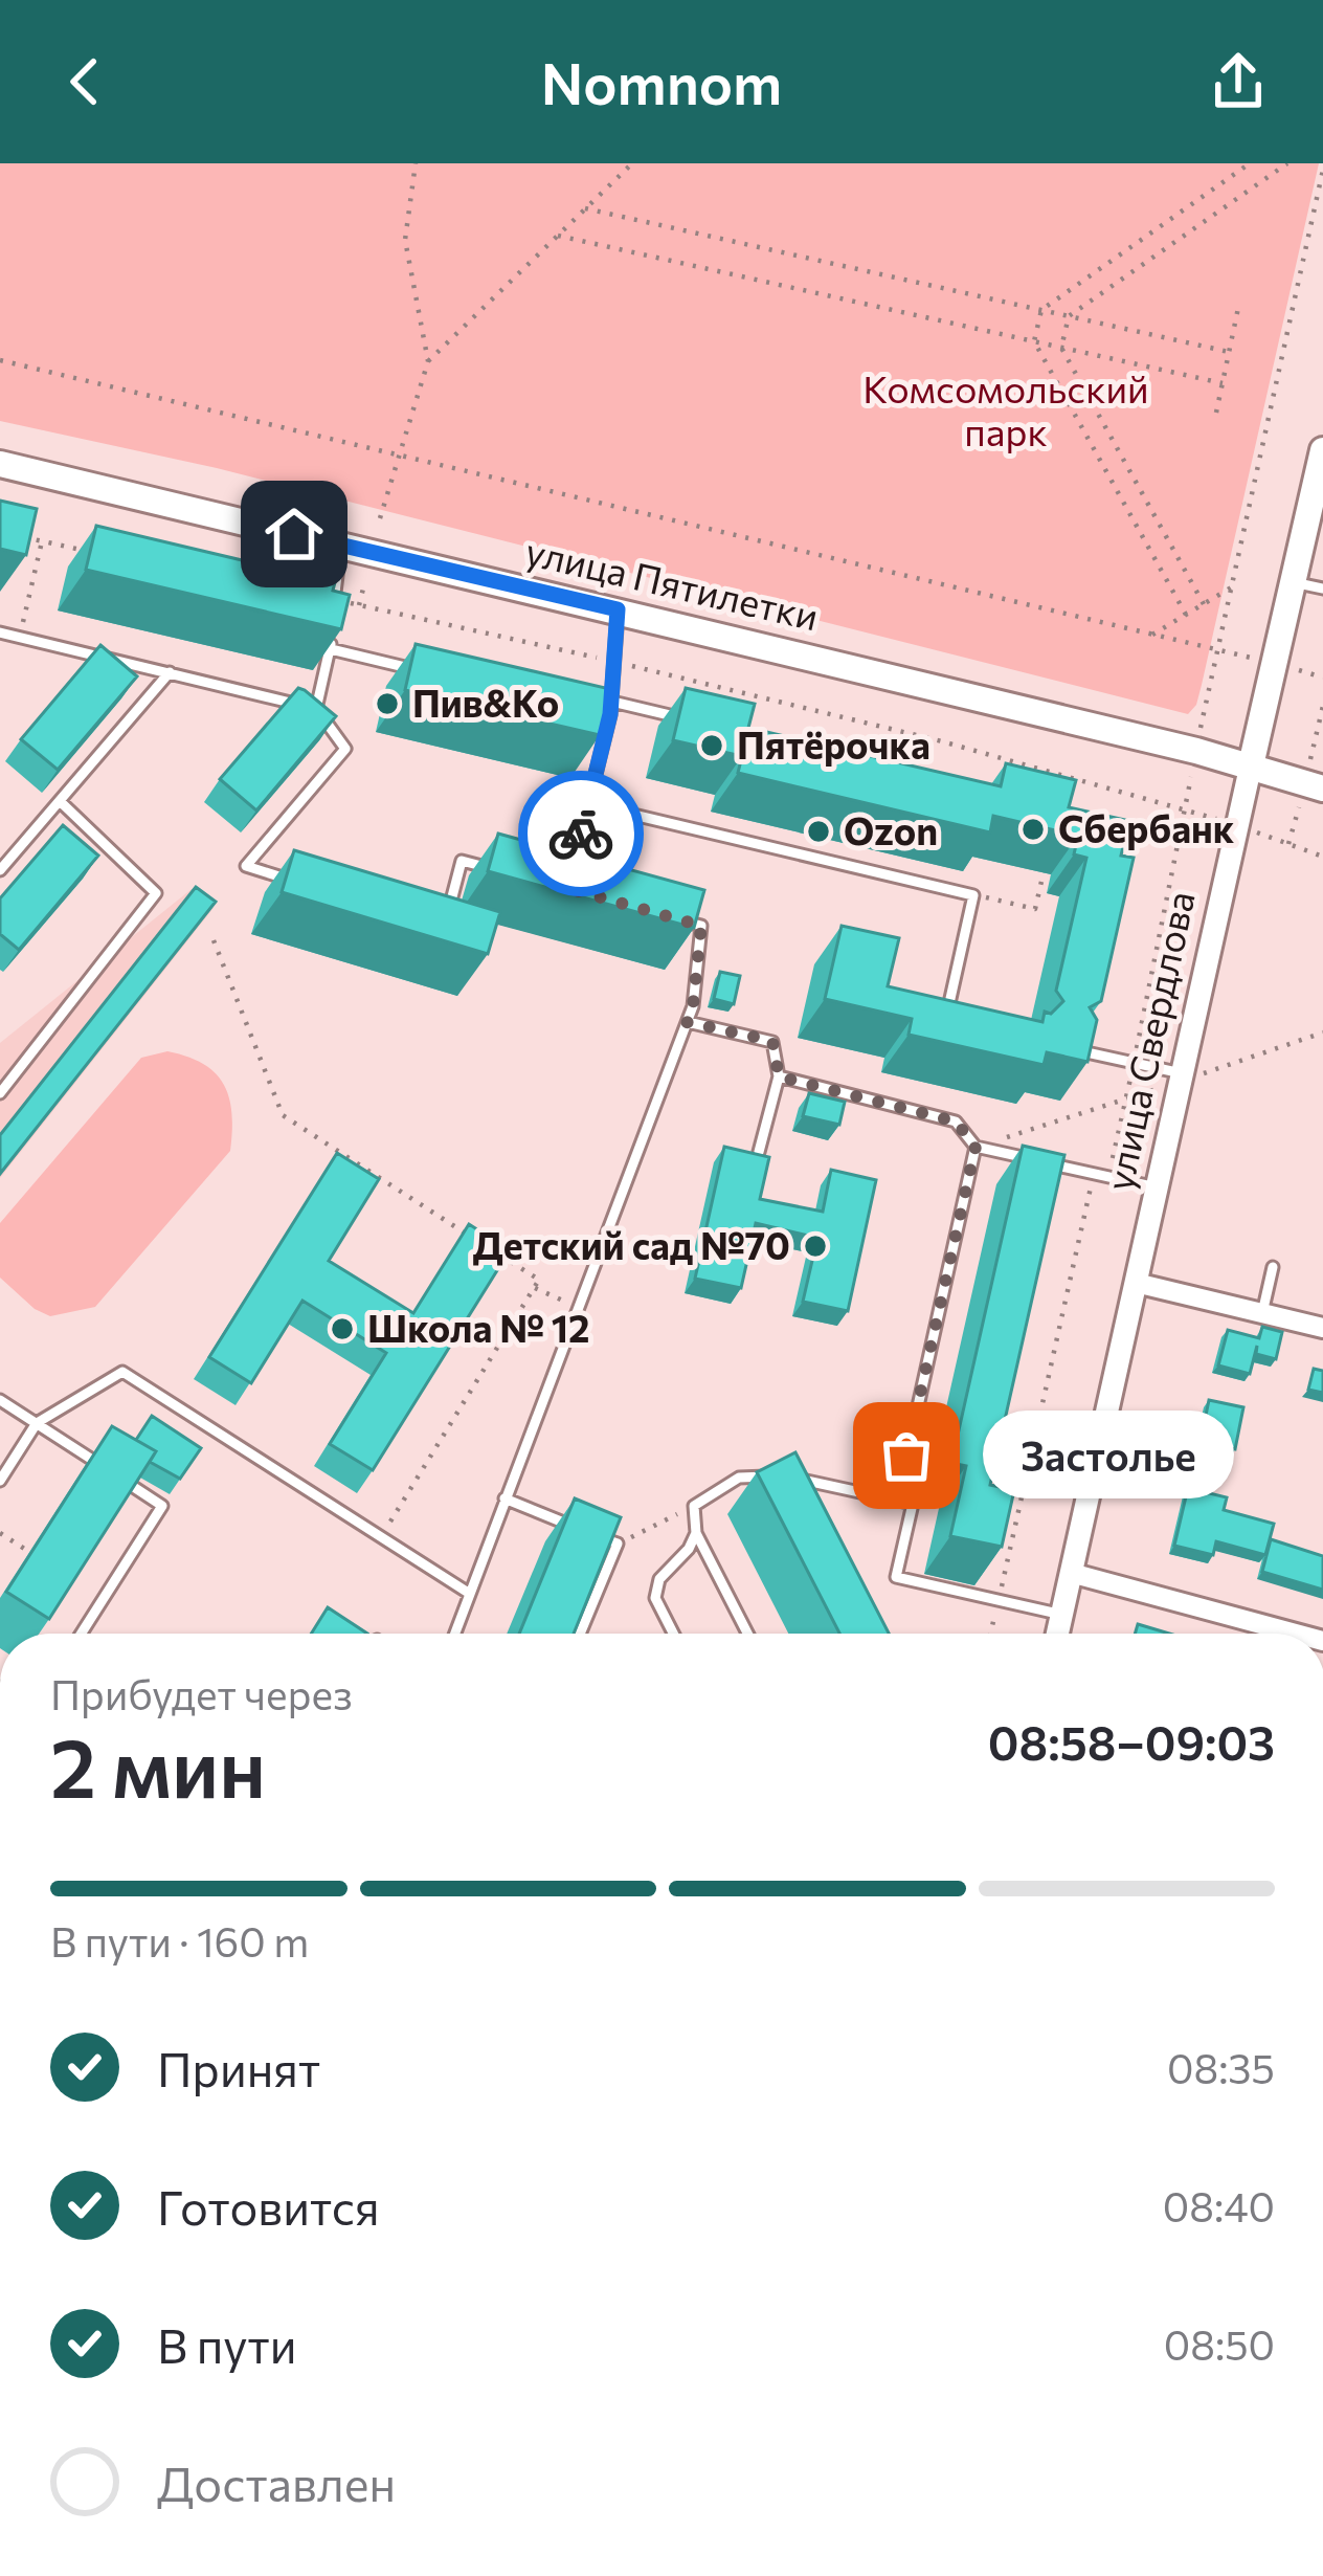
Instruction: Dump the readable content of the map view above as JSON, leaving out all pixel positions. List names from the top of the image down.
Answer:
{
  "streets": {
    "main road": ["улица Пятилетки", "улица Свердлова"]
  },
  "crossings": [
    ["улица Пятилетки", "улица Свердлова"]
  ],
  "parks": ["Комсомольский парк"],
  "places": [
    "Пив&Ко",
    "Пятёрочка",
    "Сбербанк",
    "Ozon",
    "Детский сад №70",
    "Школа № 12",
    "Застолье"
  ],
  "page": {
    "header": "Nomnom",
    "bubble": "Застолье",
    "heading": ["2 мин", "Прибудет через", "08:58–09:03"],
    "bar": "В пути · 160 m",
    "list": [
      ["Принят", "08:35"],
      ["Готовится", "08:40"],
      ["В пути", "08:50"],
      "Доставлен"
    ]
  }
}
